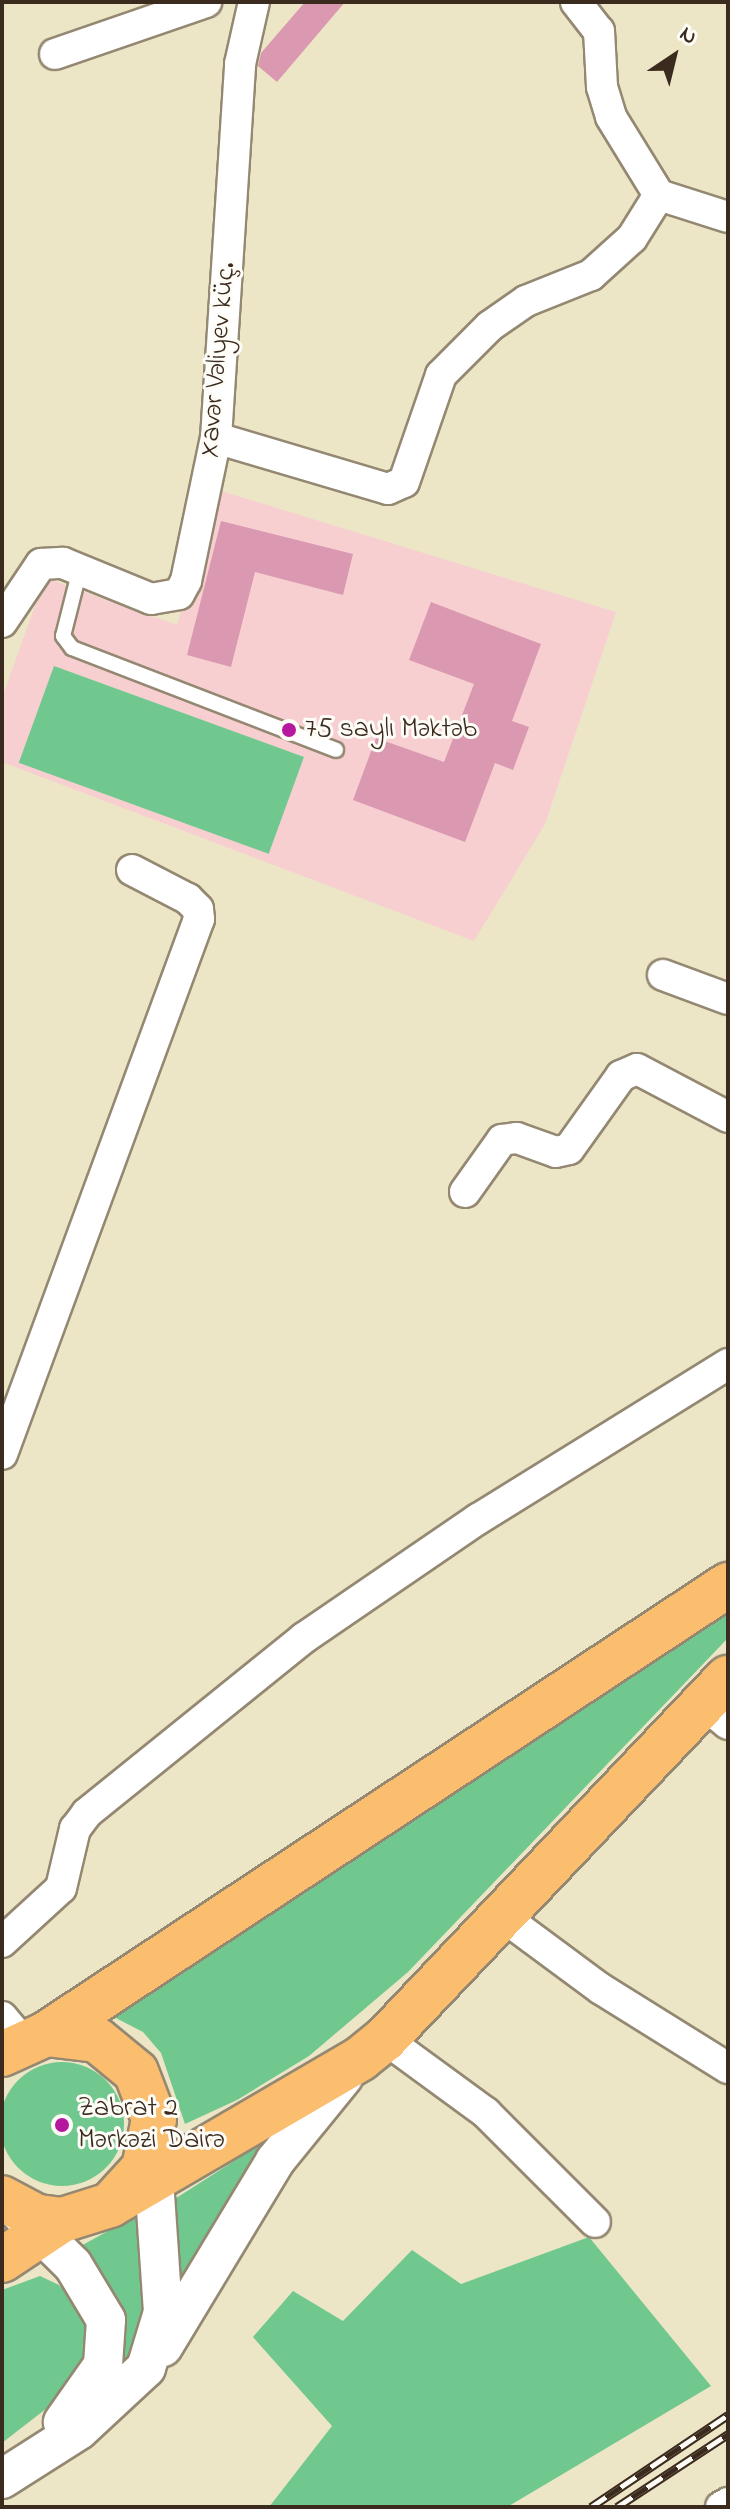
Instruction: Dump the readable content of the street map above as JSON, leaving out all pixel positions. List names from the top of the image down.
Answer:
{
  "streets": {
    "street": ["Xavər Vəliyev küç."]
  },
  "places": ["75 saylı Məktəb", "Zabrat 2 Mərkəzi Dairə"],
  "north": "top right"
}
